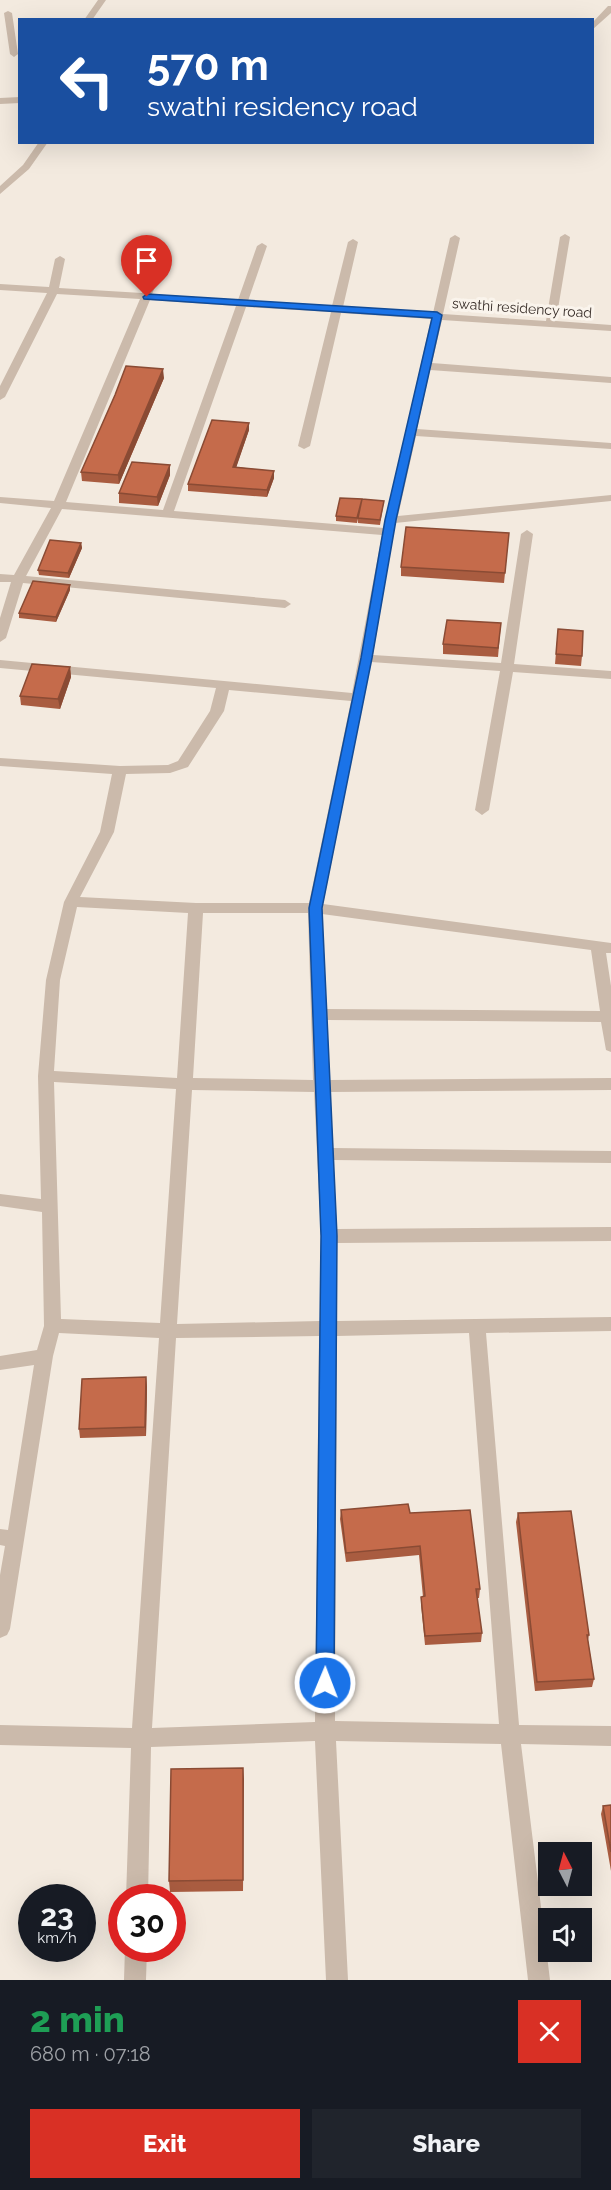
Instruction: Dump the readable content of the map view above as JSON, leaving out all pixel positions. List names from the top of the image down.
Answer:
{
  "streets": {
    "street": ["swathi residency road"]
  },
  "north": "top",
  "page": {
    "turn": ["570 m", "swathi residency road"],
    "speed": "23 km/h",
    "limit": "30",
    "heading": ["2 min", "680 m · 07:18"],
    "buttons": ["Exit", "Share"]
  }
}
